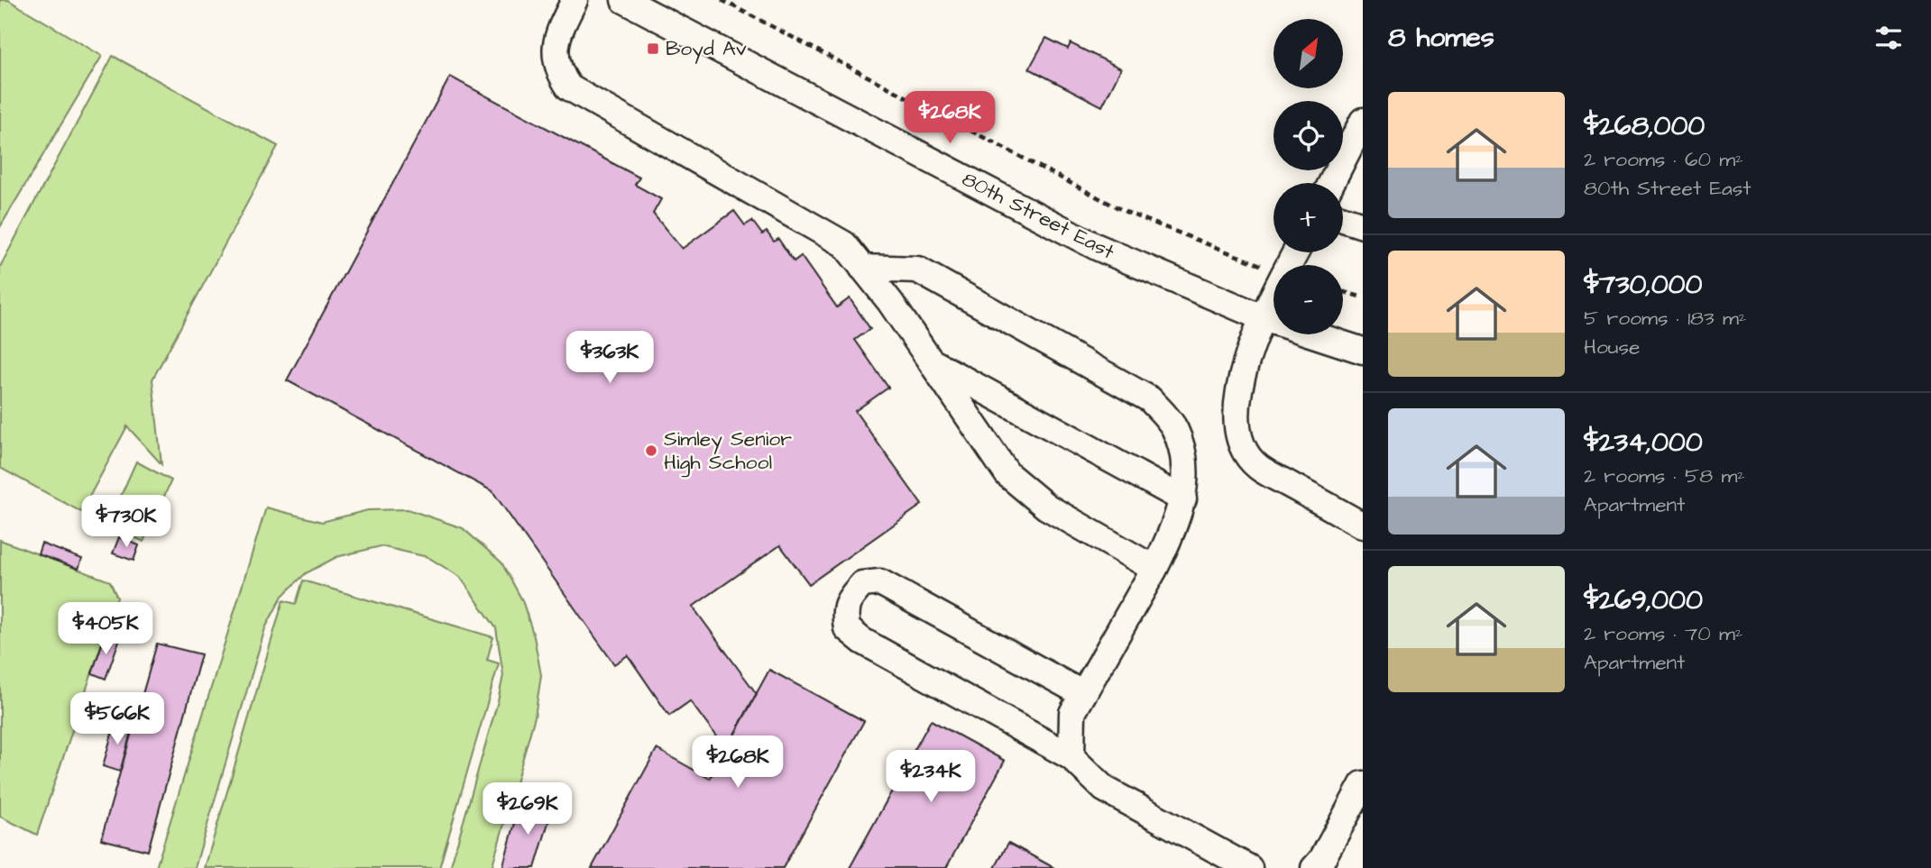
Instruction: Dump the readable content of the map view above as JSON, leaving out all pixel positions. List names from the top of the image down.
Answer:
{
  "streets": {
    "street": ["80th Street East"]
  },
  "places": {
    "transit": ["Boyd Av"],
    "other": ["Simley Senior High School"]
  },
  "north": "top right",
  "page": {
    "heading": "8 homes",
    "map_buttons": ["+", "−"],
    "list": [
      {
        "name": "$268,000",
        "note": "2 rooms · 60 m² · 80th Street East"
      },
      {
        "name": "$730,000",
        "note": "5 rooms · 183 m² · House"
      },
      {
        "name": "$234,000",
        "note": "2 rooms · 58 m² · Apartment"
      },
      {
        "name": "$269,000",
        "note": "2 rooms · 70 m² · Apartment"
      }
    ],
    "price": [
      "$268K",
      "$363K",
      "$730K",
      "$405K",
      "$566K",
      "$268K",
      "$234K",
      "$269K"
    ]
  }
}
